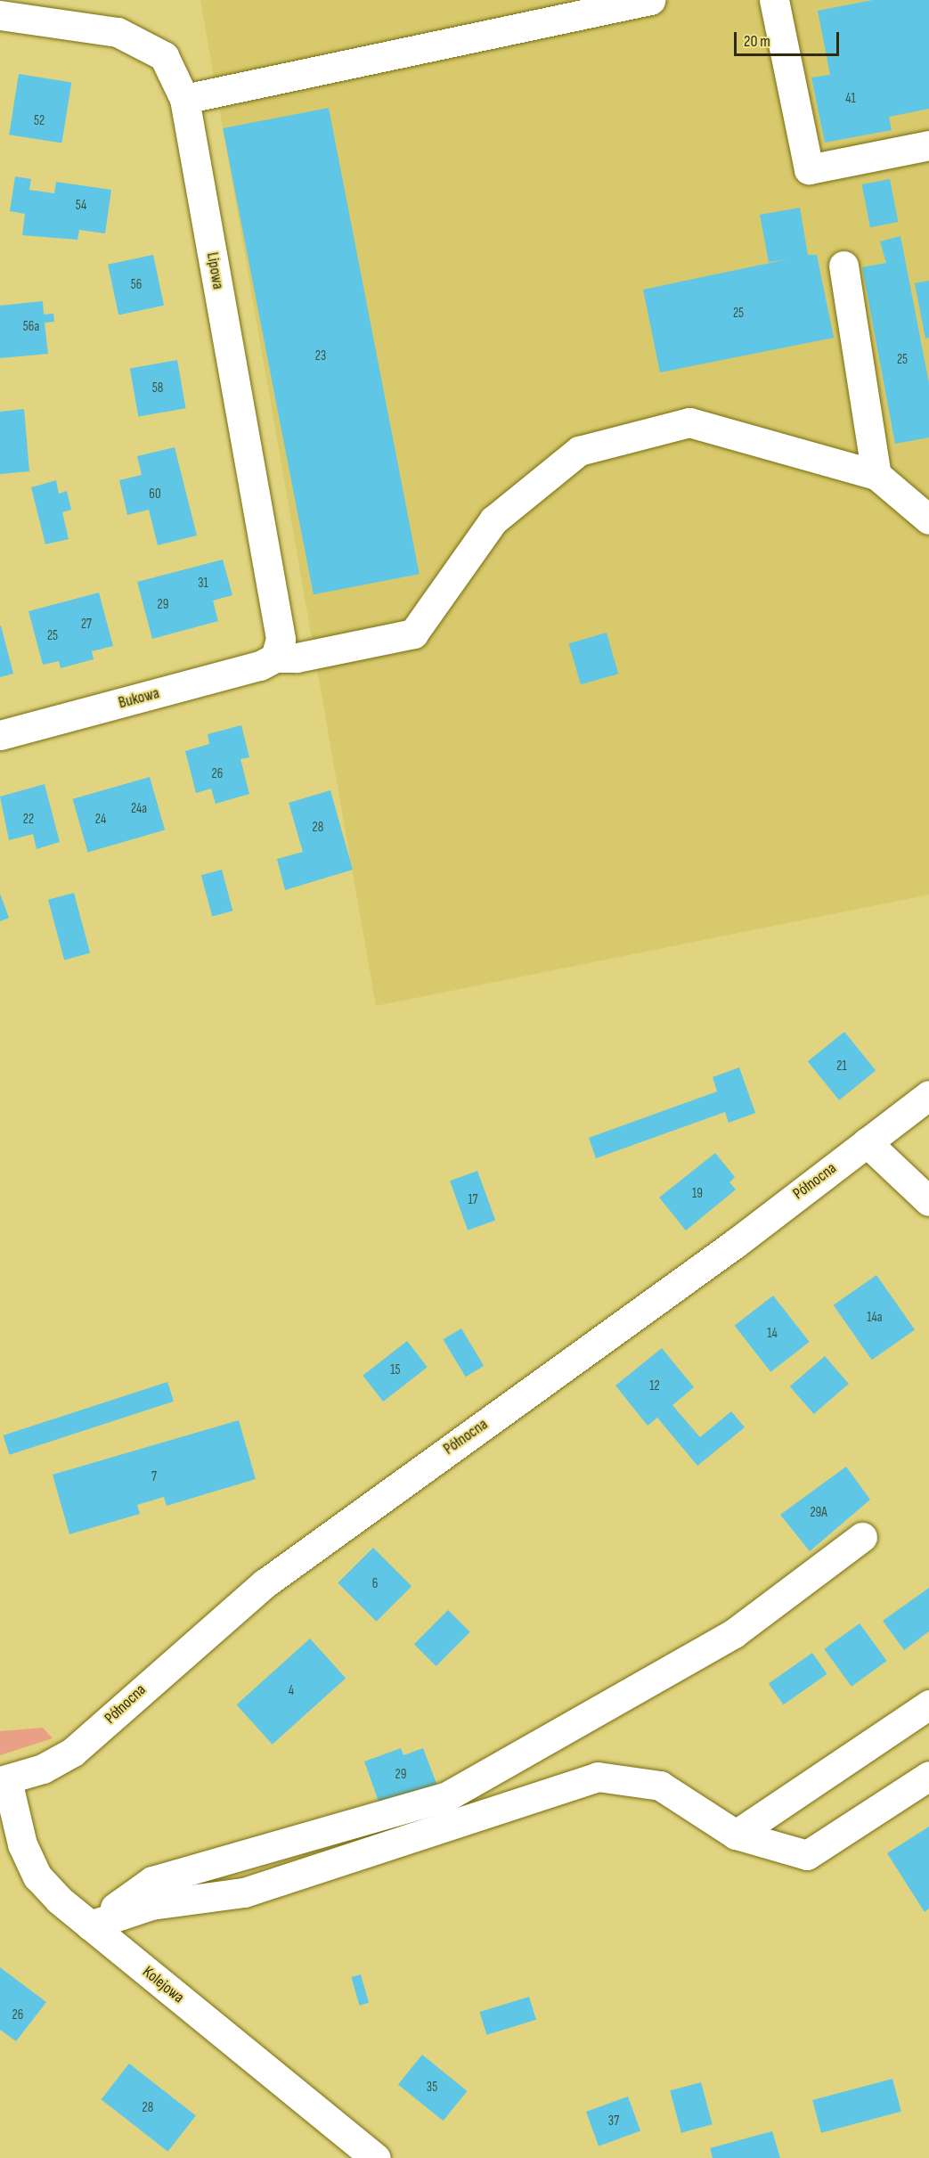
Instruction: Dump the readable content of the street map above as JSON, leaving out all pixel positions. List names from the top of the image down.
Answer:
{
  "streets": {
    "street": [
      "Lipowa",
      "Bukowa",
      "Północna",
      "Kolejowa"
    ]
  },
  "crossings": [
    ["Lipowa", "Bukowa"],
    ["Północna", "Kolejowa"]
  ],
  "house_numbers": [
    "41",
    "52",
    "54",
    "56",
    "25",
    "56a",
    "23",
    "25",
    "58",
    "60",
    "31",
    "29",
    "27",
    "25",
    "26",
    "24a",
    "22",
    "24",
    "28",
    "21",
    "19",
    "17",
    "14a",
    "14",
    "15",
    "12",
    "7",
    "29A",
    "6",
    "4",
    "29",
    "26",
    "35",
    "28",
    "37"
  ],
  "scale_bar": "20 m"
}
